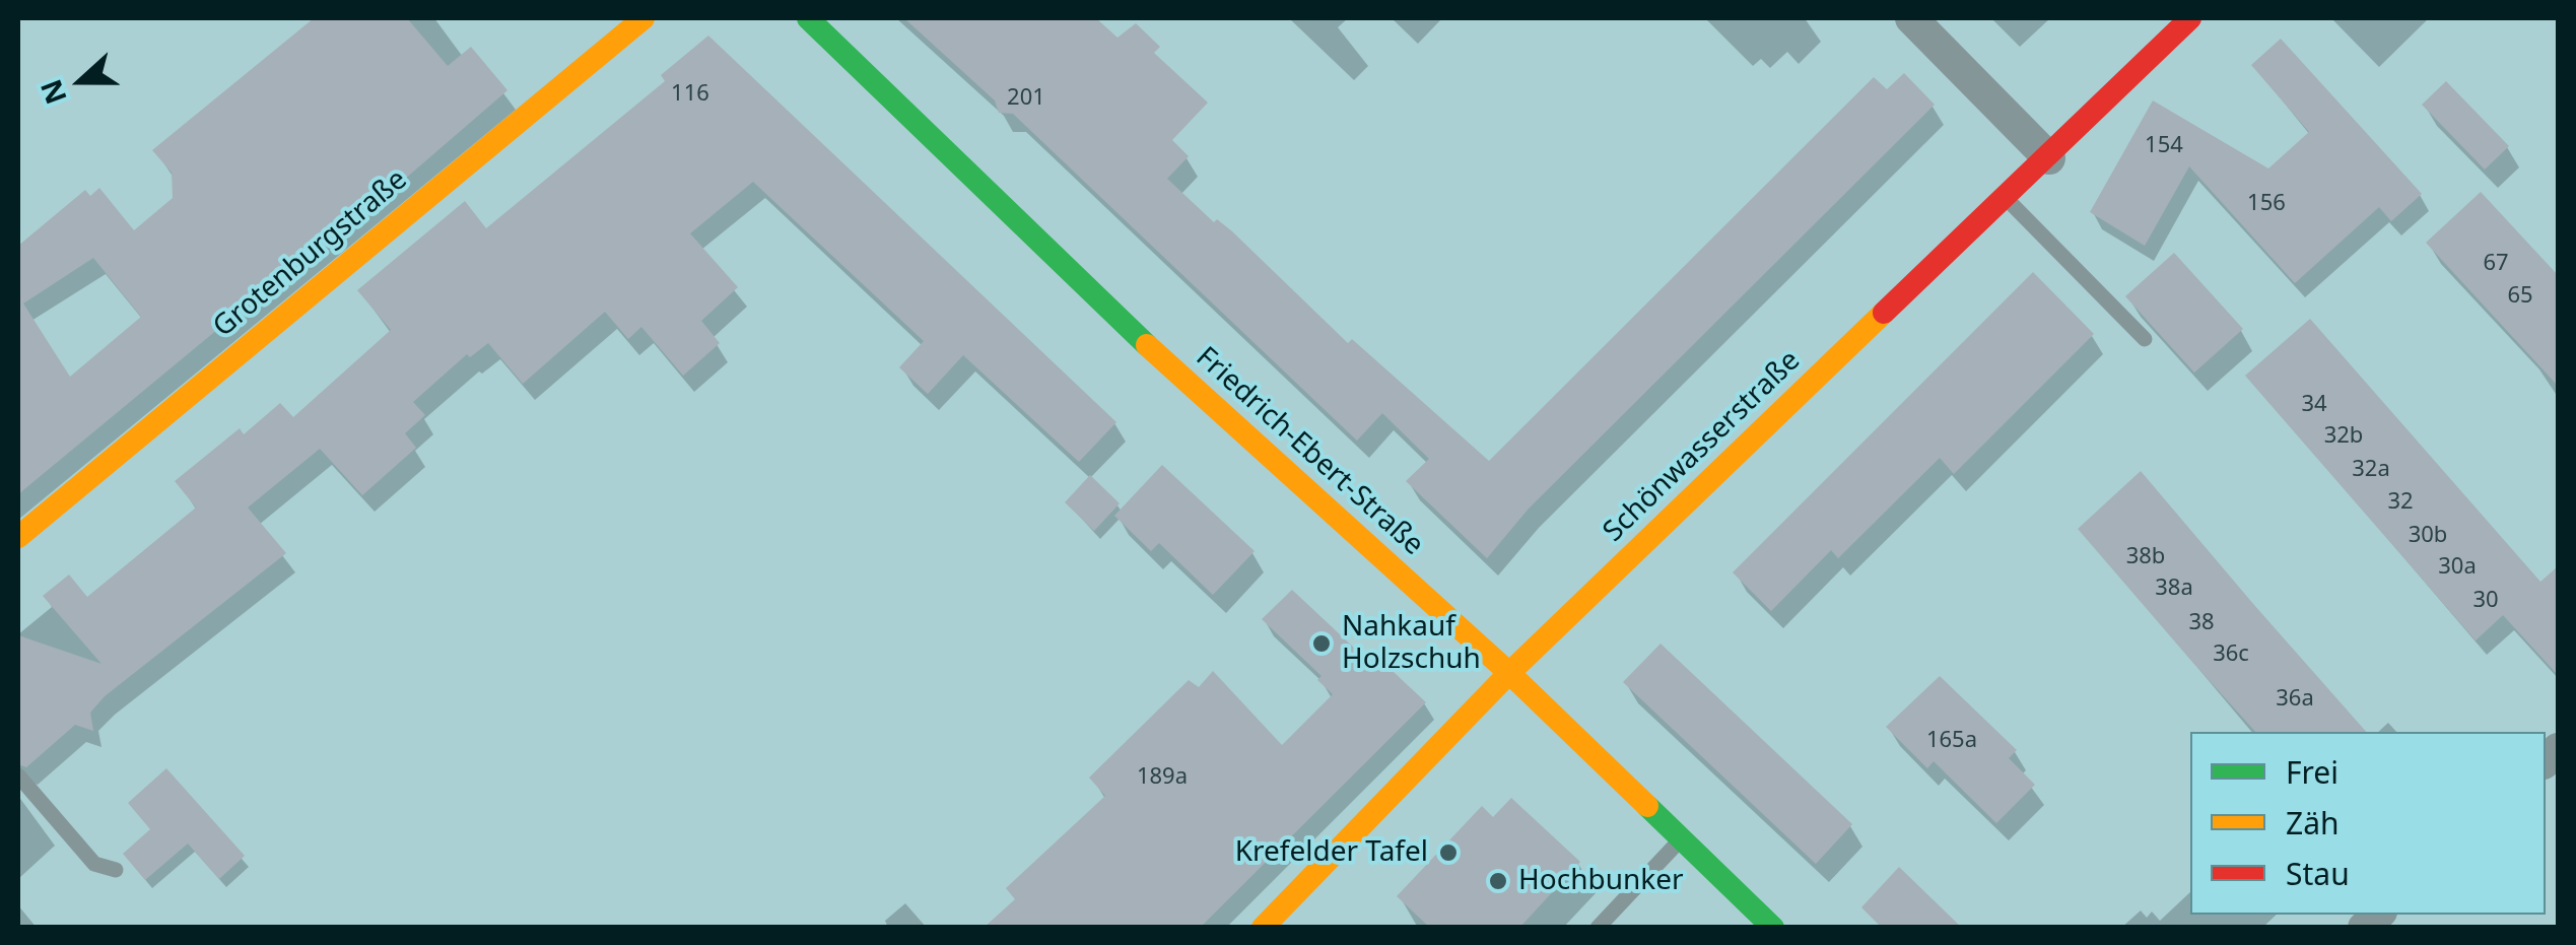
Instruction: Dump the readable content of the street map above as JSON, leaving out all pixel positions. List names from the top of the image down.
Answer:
{
  "streets": {
    "street": ["Grotenburgstraße", "Schönwasserstraße", "Friedrich-Ebert-Straße"]
  },
  "crossings": [
    ["Schönwasserstraße", "Friedrich-Ebert-Straße"]
  ],
  "places": ["Nahkauf Holzschuh", "Krefelder Tafel", "Hochbunker"],
  "house_numbers": [
    "116",
    "201",
    "154",
    "156",
    "67",
    "65",
    "34",
    "32b",
    "32a",
    "32",
    "30b",
    "38b",
    "30a",
    "38a",
    "30",
    "38",
    "36c",
    "36a",
    "165a",
    "189a"
  ],
  "legend": ["Frei", "Zäh", "Stau"],
  "north": "left"
}
